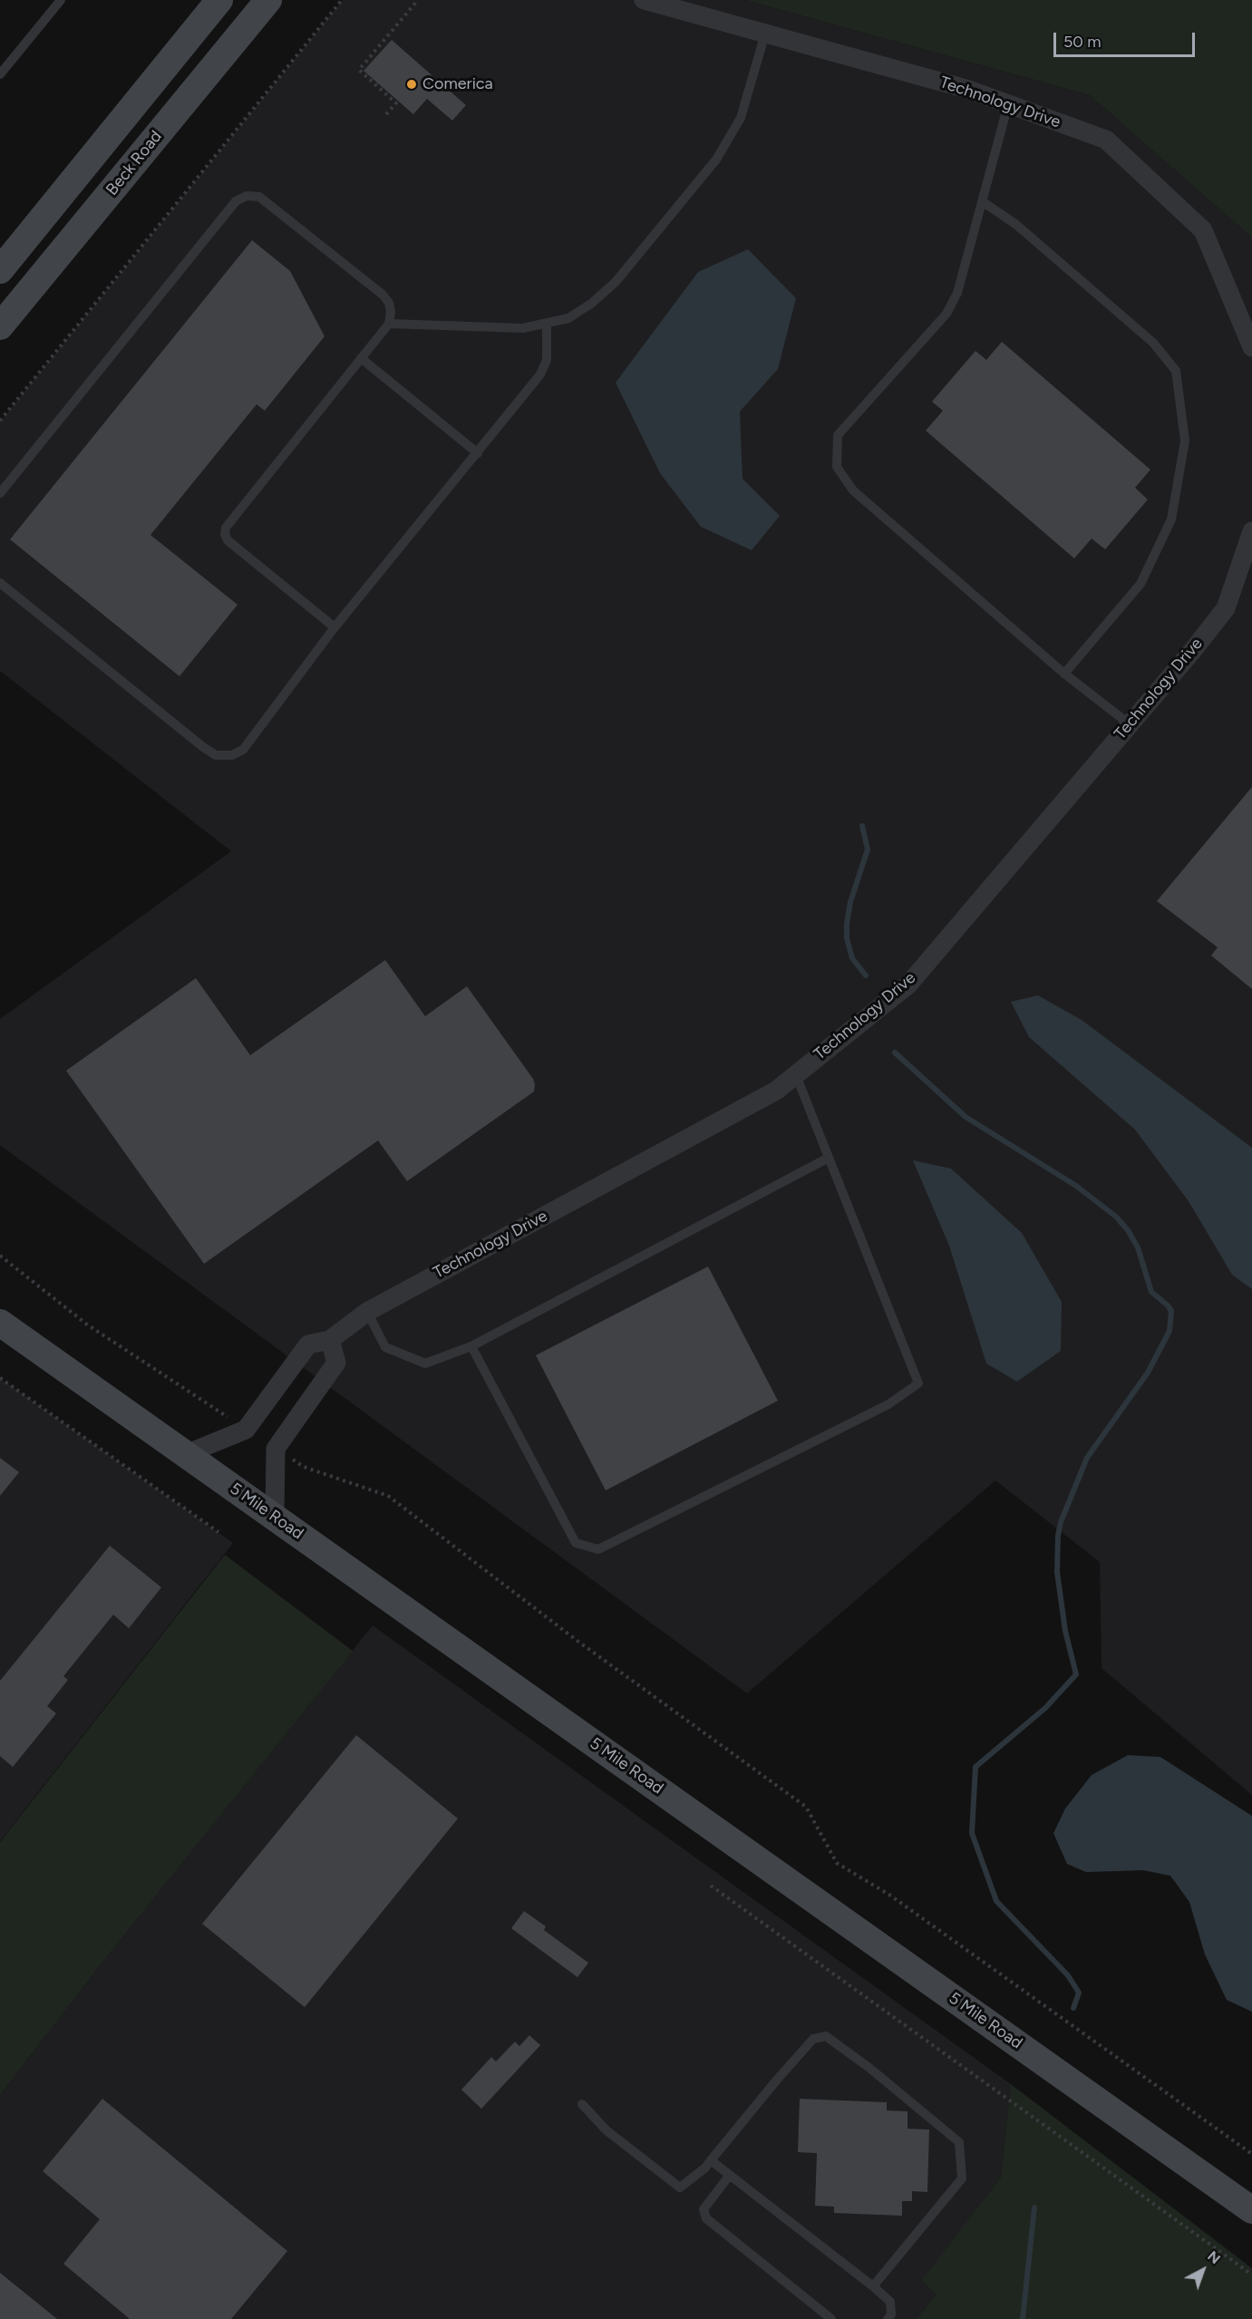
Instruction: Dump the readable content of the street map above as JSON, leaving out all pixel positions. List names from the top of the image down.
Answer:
{
  "streets": {
    "street": ["Technology Drive", "Beck Road", "5 Mile Road"]
  },
  "places": ["Comerica"],
  "scale_bar": "50 m",
  "north": "top right"
}
